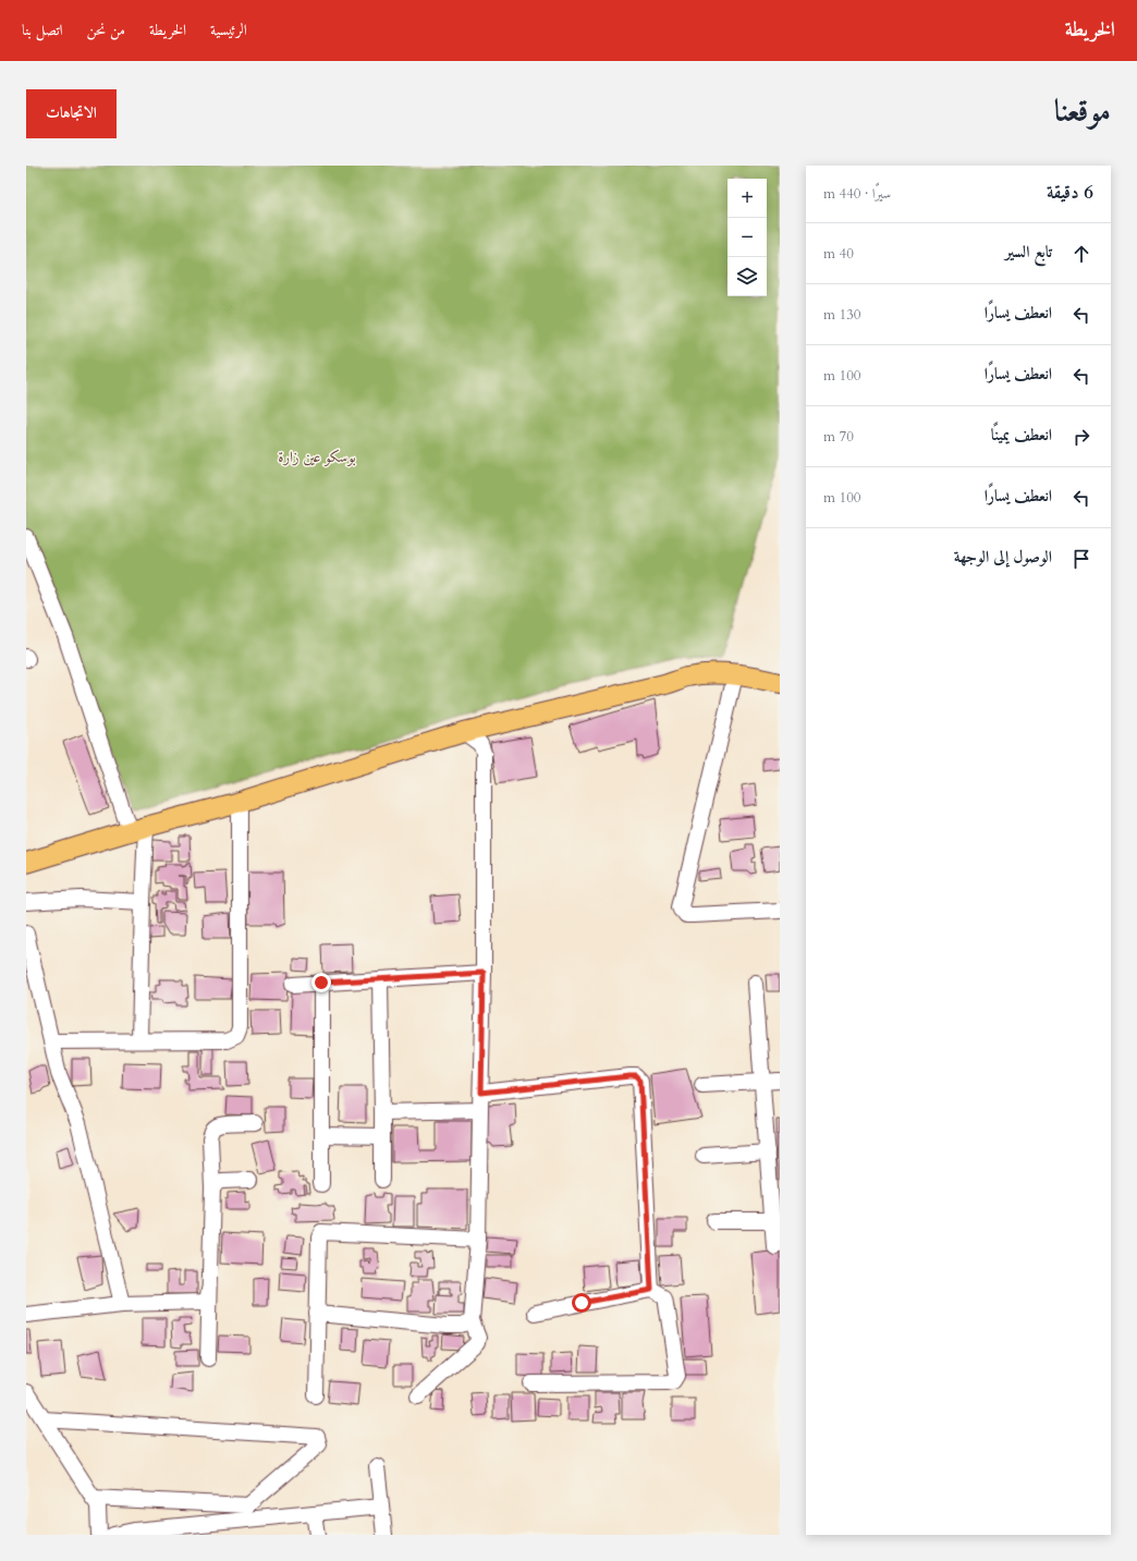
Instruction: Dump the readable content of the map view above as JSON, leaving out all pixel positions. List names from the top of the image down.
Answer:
{
  "parks": ["بوسكو عين زارة"],
  "page": {
    "header": "الخريطة",
    "nav": [
      "الرئيسية",
      "الخريطة",
      "من نحن",
      "اتصل بنا"
    ],
    "title": "موقعنا",
    "buttons": "الاتجاهات",
    "heading": ["6 دقيقة", "سيرًا · 440 m"],
    "map_buttons": ["+", "−"],
    "list": [
      ["تابع السير", "40 m"],
      ["انعطف يسارًا", "130 m"],
      ["انعطف يسارًا", "100 m"],
      ["انعطف يمينًا", "70 m"],
      ["انعطف يسارًا", "100 m"],
      "الوصول إلى الوجهة"
    ]
  }
}
